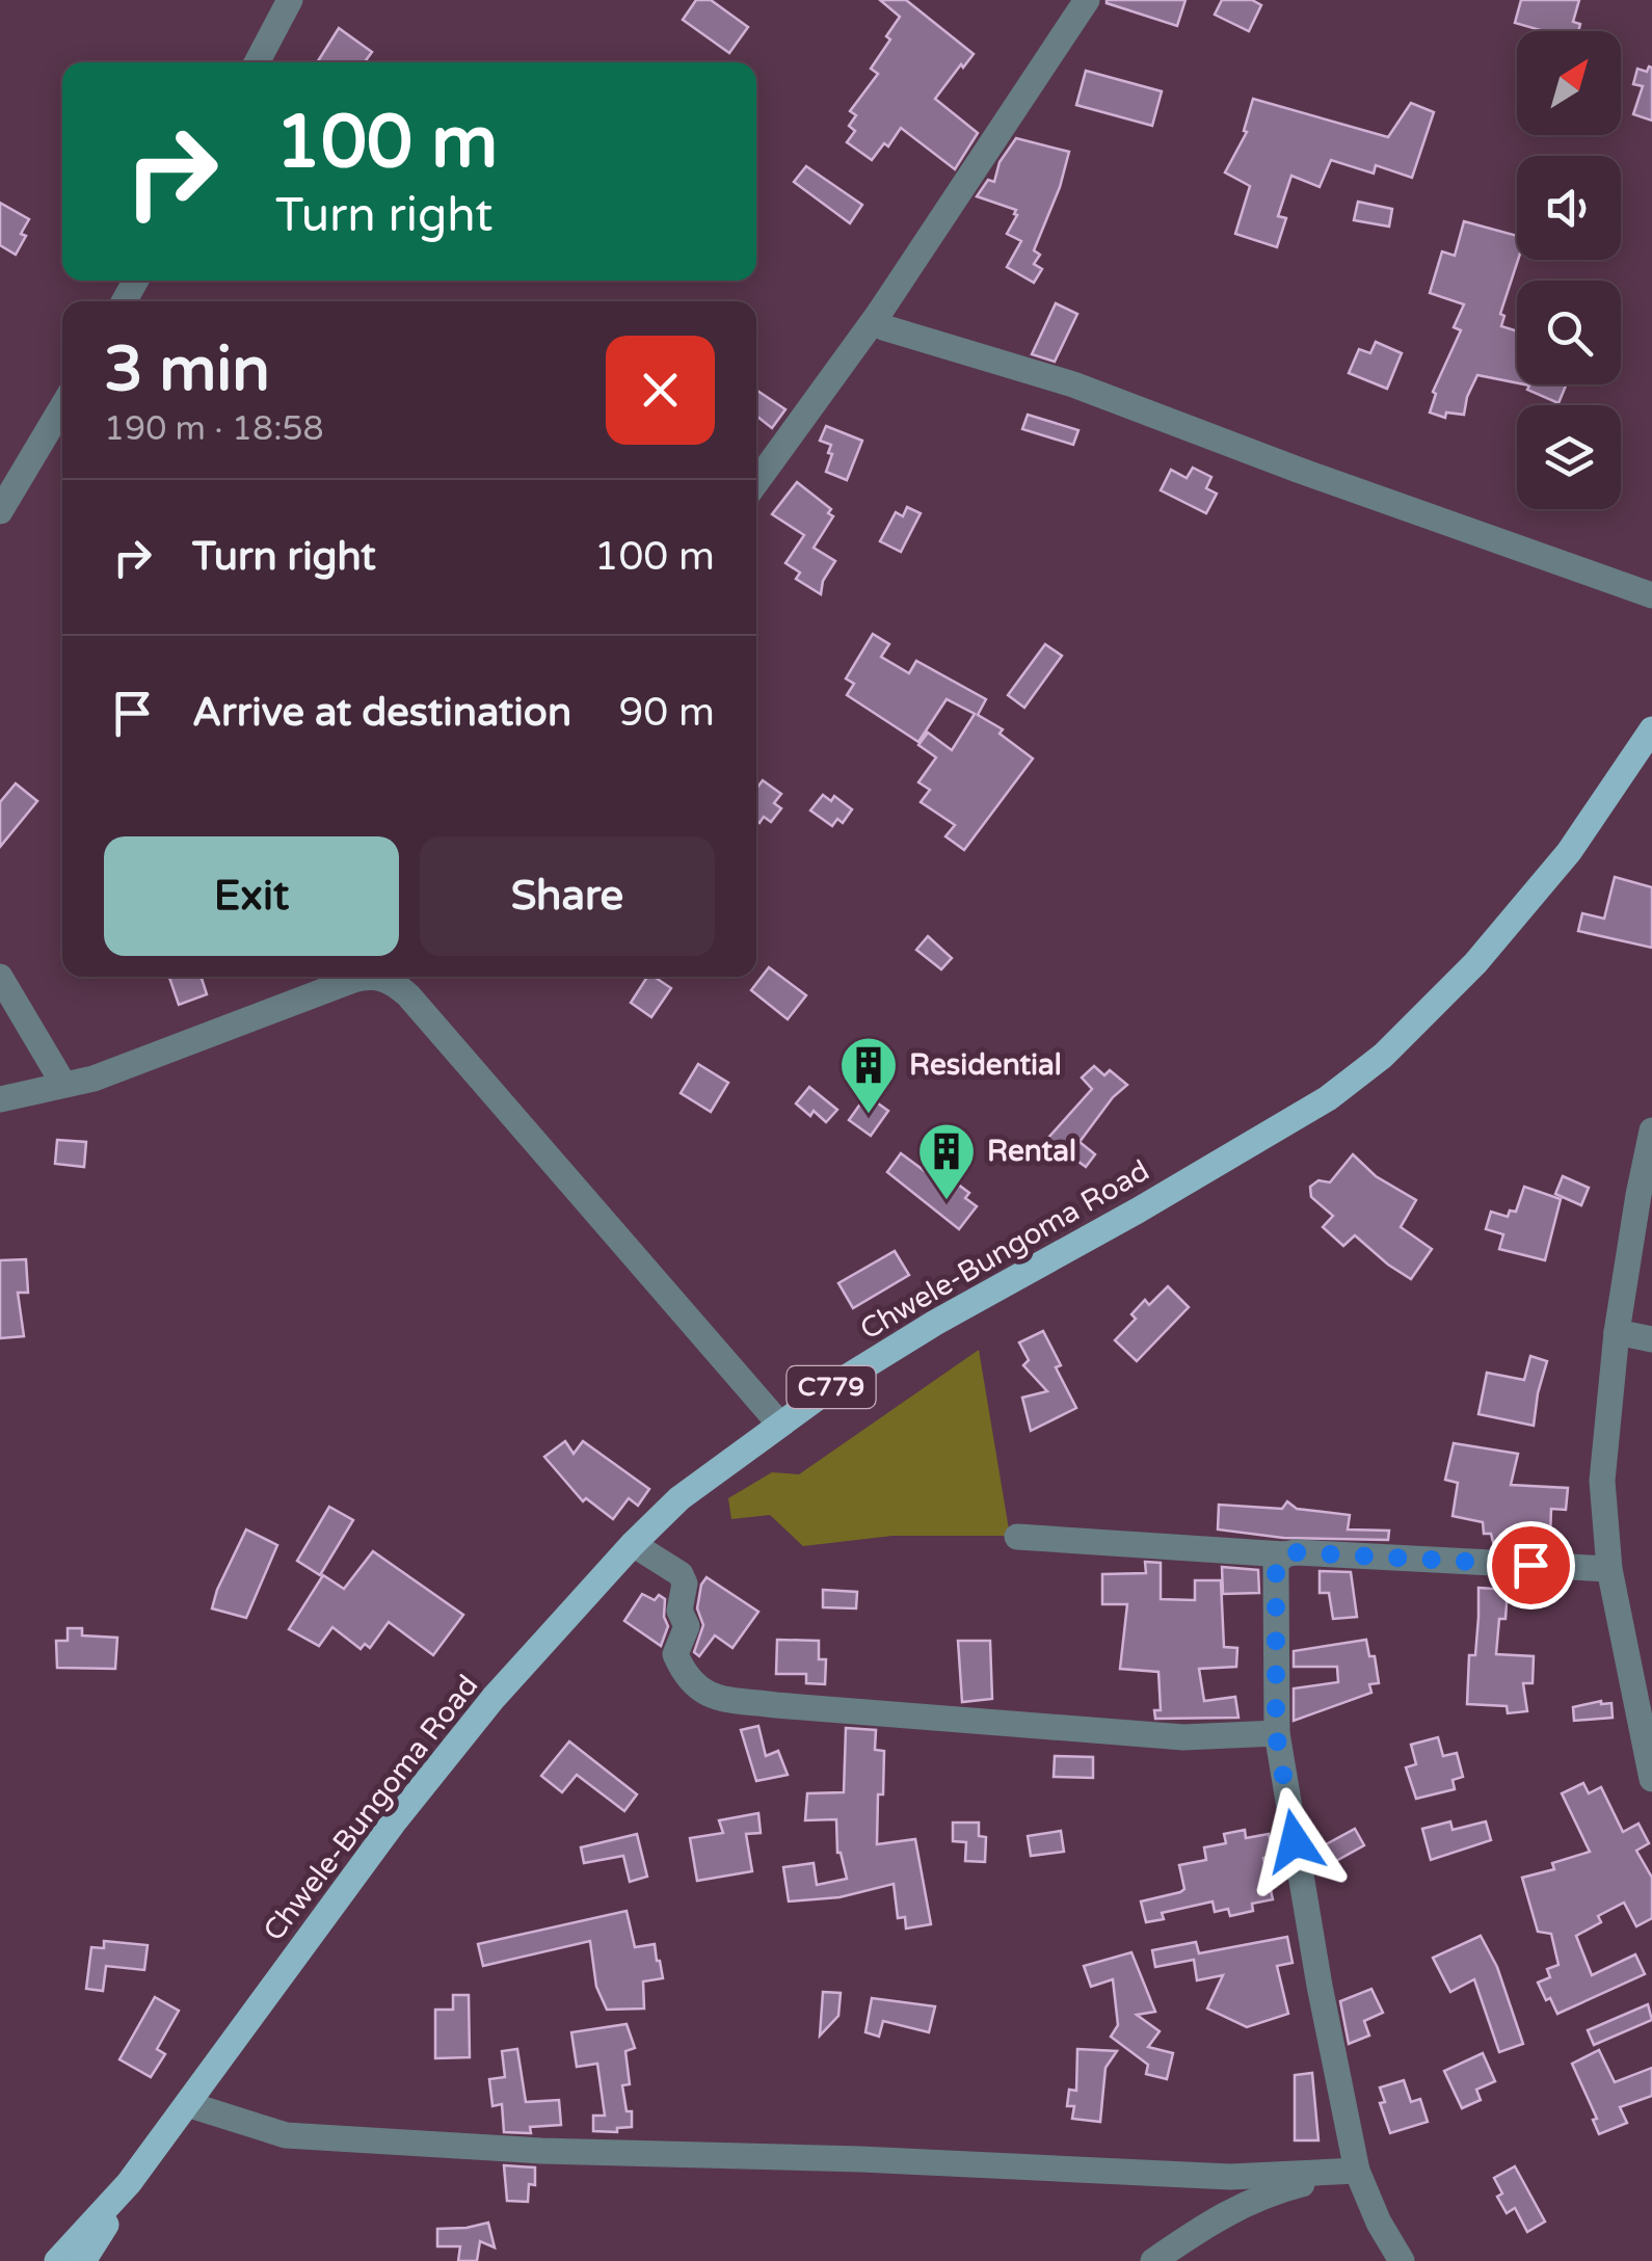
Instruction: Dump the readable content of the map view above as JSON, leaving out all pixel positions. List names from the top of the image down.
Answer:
{
  "streets": {
    "main road": ["Chwele-Bungoma Road", "C779"]
  },
  "places": {
    "building": ["Residential", "Rental"]
  },
  "north": "top right",
  "page": {
    "turn": ["100 m", "Turn right"],
    "heading": ["3 min", "190 m · 18:58"],
    "list": [
      {
        "name": "Turn right",
        "value": "100 m"
      },
      {
        "name": "Arrive at destination",
        "value": "90 m"
      }
    ],
    "buttons": ["Exit", "Share"]
  }
}
